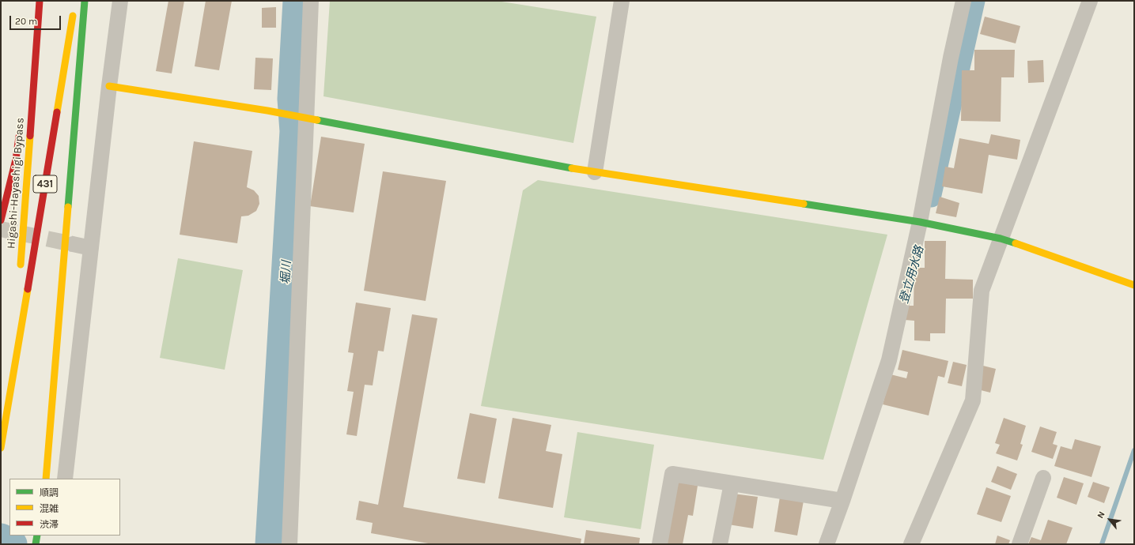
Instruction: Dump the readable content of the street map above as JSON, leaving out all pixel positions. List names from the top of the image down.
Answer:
{
  "streets": {
    "main road": ["Higashi-Hayashigi Bypass", "431"]
  },
  "water": ["堀川", "登立用水路"],
  "legend": ["順調", "混雑", "渋滞"],
  "scale_bar": "20 m",
  "north": "top left"
}
